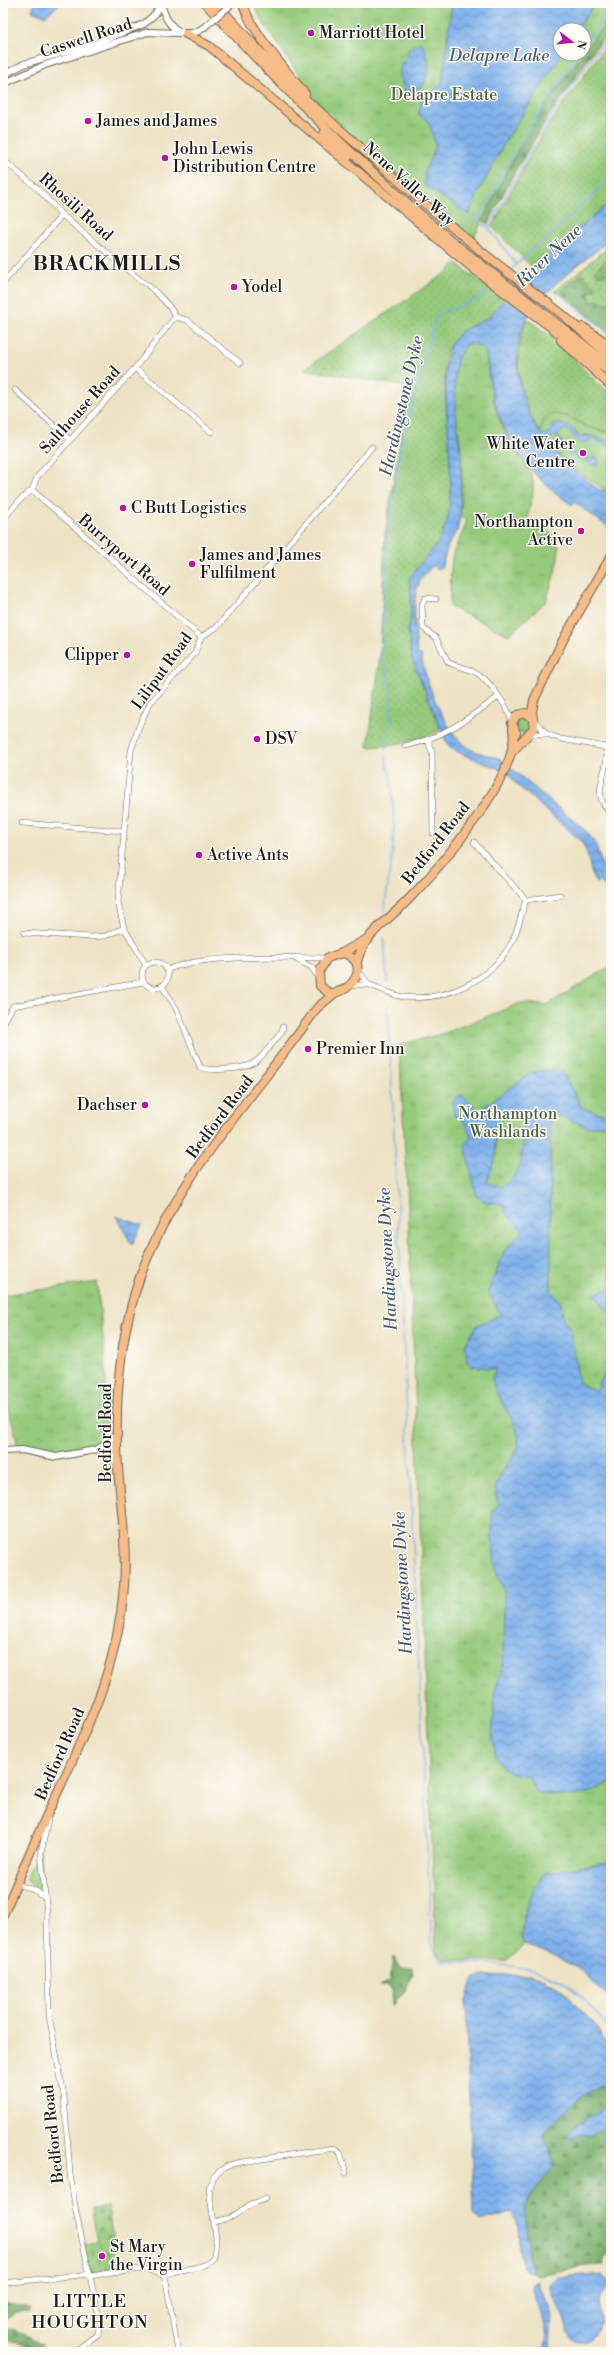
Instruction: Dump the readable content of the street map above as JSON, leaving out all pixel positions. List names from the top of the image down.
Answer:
{
  "streets": {
    "highway": ["Nene Valley Way", "Bedford Road"],
    "street": [
      "Caswell Road",
      "Rhosili Road",
      "Salthouse Road",
      "Burryport Road",
      "Liliput Road"
    ]
  },
  "crossings": [
    ["Rhosili Road", "Salthouse Road"],
    ["Salthouse Road", "Burryport Road"],
    ["Burryport Road", "Liliput Road"]
  ],
  "districts": ["BRACKMILLS", "LITTLE HOUGHTON"],
  "water": ["Delapre Lake", "River Nene", "Hardingstone Dyke"],
  "parks": ["Delapre Estate", "Northampton Washlands"],
  "places": [
    "Marriott Hotel",
    "James and James",
    "John Lewis Distribution Centre",
    "Yodel",
    "White Water Centre",
    "C Butt Logistics",
    "Northampton Active",
    "James and James Fulfilment",
    "Clipper",
    "DSV",
    "Active Ants",
    "Premier Inn",
    "Dachser",
    "St Mary the Virgin"
  ],
  "north": "right"
}
